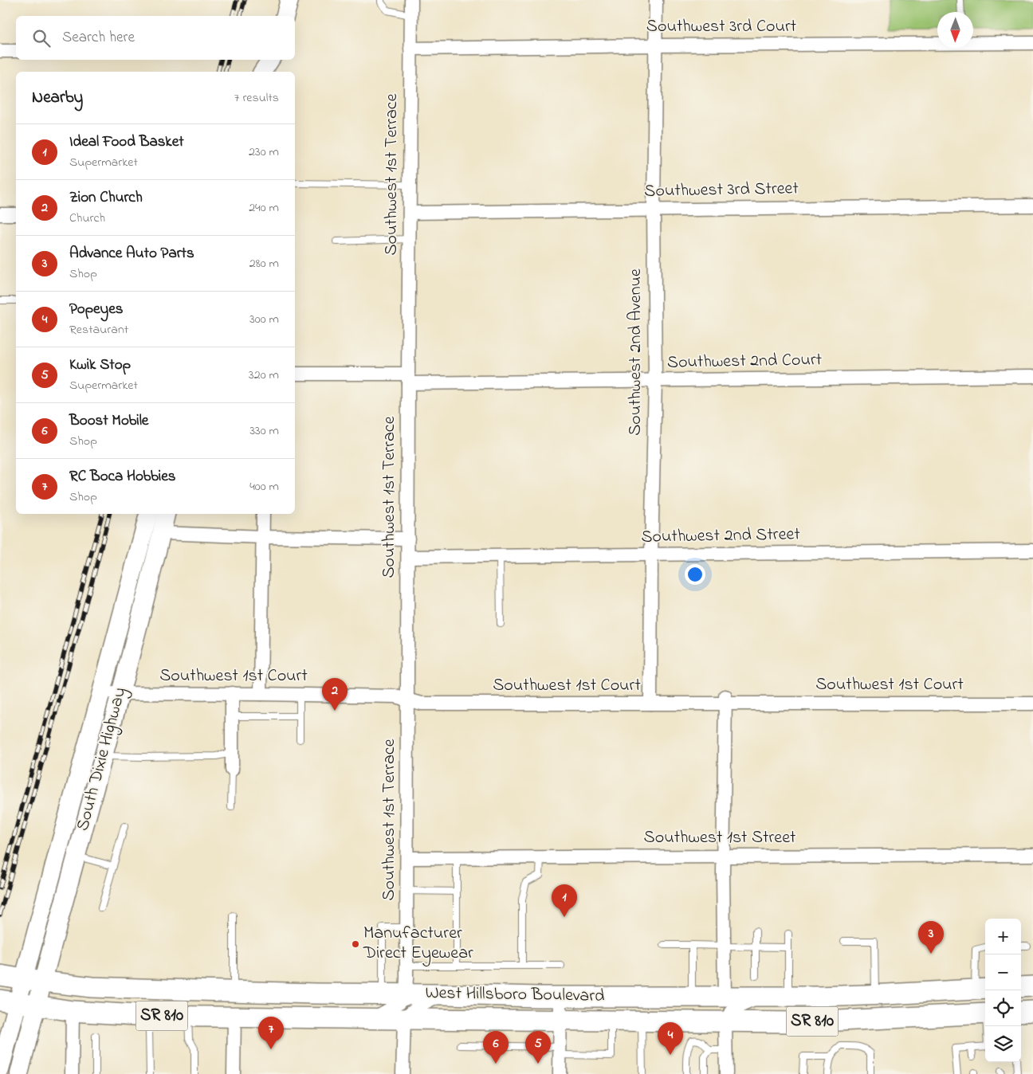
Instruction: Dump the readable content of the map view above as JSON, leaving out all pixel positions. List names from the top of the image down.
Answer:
{
  "streets": {
    "main road": ["South Dixie Highway", "West Hillsboro Boulevard", "SR 810"],
    "street": [
      "Southwest 3rd Court",
      "Southwest 1st Terrace",
      "Southwest 3rd Street",
      "Southwest 2nd Avenue",
      "Southwest 2nd Court",
      "Southwest 2nd Street",
      "Southwest 1st Court",
      "Southwest 1st Street"
    ]
  },
  "crossings": [
    ["Southwest 3rd Court", "Southwest 1st Terrace"],
    ["Southwest 3rd Court", "Southwest 2nd Avenue"],
    ["Southwest 1st Terrace", "Southwest 3rd Street"],
    ["Southwest 1st Terrace", "Southwest 2nd Court"],
    ["Southwest 1st Terrace", "Southwest 2nd Street"],
    ["Southwest 1st Terrace", "Southwest 1st Court"],
    ["Southwest 1st Terrace", "Southwest 1st Street"],
    ["Southwest 1st Terrace", "West Hillsboro Boulevard"],
    ["Southwest 3rd Street", "Southwest 2nd Avenue"],
    ["Southwest 2nd Avenue", "Southwest 2nd Court"],
    ["Southwest 2nd Avenue", "Southwest 2nd Street"],
    ["Southwest 2nd Avenue", "Southwest 1st Court"],
    ["Southwest 1st Court", "South Dixie Highway"],
    ["South Dixie Highway", "West Hillsboro Boulevard"],
    ["South Dixie Highway", "SR 810"],
    ["West Hillsboro Boulevard", "SR 810"]
  ],
  "places": ["Manufacturer Direct Eyewear"],
  "north": "bottom",
  "page": {
    "search": "Search here",
    "heading": ["Nearby", "7 results"],
    "list": [
      {
        "mark": "1",
        "name": "Ideal Food Basket",
        "note": "Supermarket",
        "value": "230 m"
      },
      {
        "mark": "2",
        "name": "Zion Church",
        "note": "Church",
        "value": "240 m"
      },
      {
        "mark": "3",
        "name": "Advance Auto Parts",
        "note": "Shop",
        "value": "280 m"
      },
      {
        "mark": "4",
        "name": "Popeyes",
        "note": "Restaurant",
        "value": "300 m"
      },
      {
        "mark": "5",
        "name": "Kwik Stop",
        "note": "Supermarket",
        "value": "320 m"
      },
      {
        "mark": "6",
        "name": "Boost Mobile",
        "note": "Shop",
        "value": "330 m"
      },
      {
        "mark": "7",
        "name": "RC Boca Hobbies",
        "note": "Shop",
        "value": "400 m"
      }
    ],
    "pins": [
      "2",
      "1",
      "3",
      "7",
      "4",
      "5",
      "6"
    ],
    "map_buttons": ["+", "−"]
  }
}
